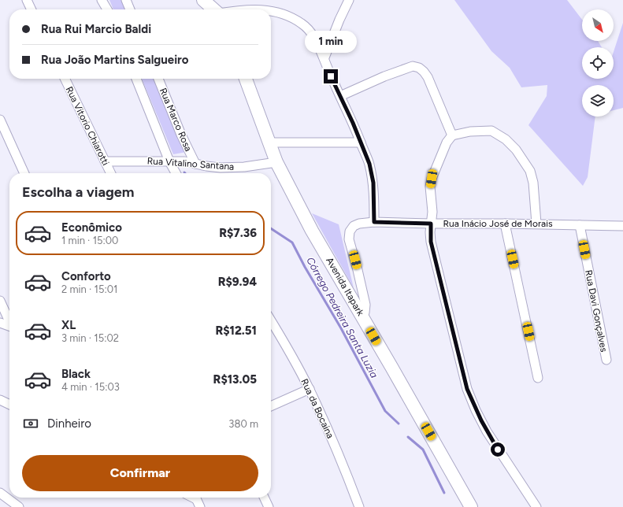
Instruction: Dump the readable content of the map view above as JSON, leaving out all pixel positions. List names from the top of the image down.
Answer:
{
  "streets": {
    "main road": ["Avenida Itapark"],
    "street": [
      "Rua Marco Rosa",
      "Rua Vitorio Chiarotti",
      "Rua Vitalino Santana",
      "Rua Inácio José de Morais",
      "Rua Davi Gonçalves",
      "Rua da Bocaina"
    ]
  },
  "crossings": [
    ["Rua Marco Rosa", "Rua Vitalino Santana"],
    ["Rua Vitorio Chiarotti", "Rua Vitalino Santana"],
    ["Rua Vitalino Santana", "Avenida Itapark"],
    ["Rua Inácio José de Morais", "Avenida Itapark"],
    ["Rua Inácio José de Morais", "Rua Davi Gonçalves"]
  ],
  "water": ["Córrego Pedreira Santa Luzia"],
  "north": "bottom right",
  "page": {
    "banner": ["Rua Rui Marcio Baldi", "Rua João Martins Salgueiro"],
    "bubble": "1 min",
    "heading": "Escolha a viagem",
    "list": [
      {
        "name": "Econômico",
        "note": "1 min · 15:00",
        "value": "R$7.36"
      },
      {
        "name": "Conforto",
        "note": "2 min · 15:01",
        "value": "R$9.94"
      },
      {
        "name": "XL",
        "note": "3 min · 15:02",
        "value": "R$12.51"
      },
      {
        "name": "Black",
        "note": "4 min · 15:03",
        "value": "R$13.05"
      }
    ],
    "pay": ["Dinheiro", "380 m"],
    "buttons": "Confirmar"
  }
}
